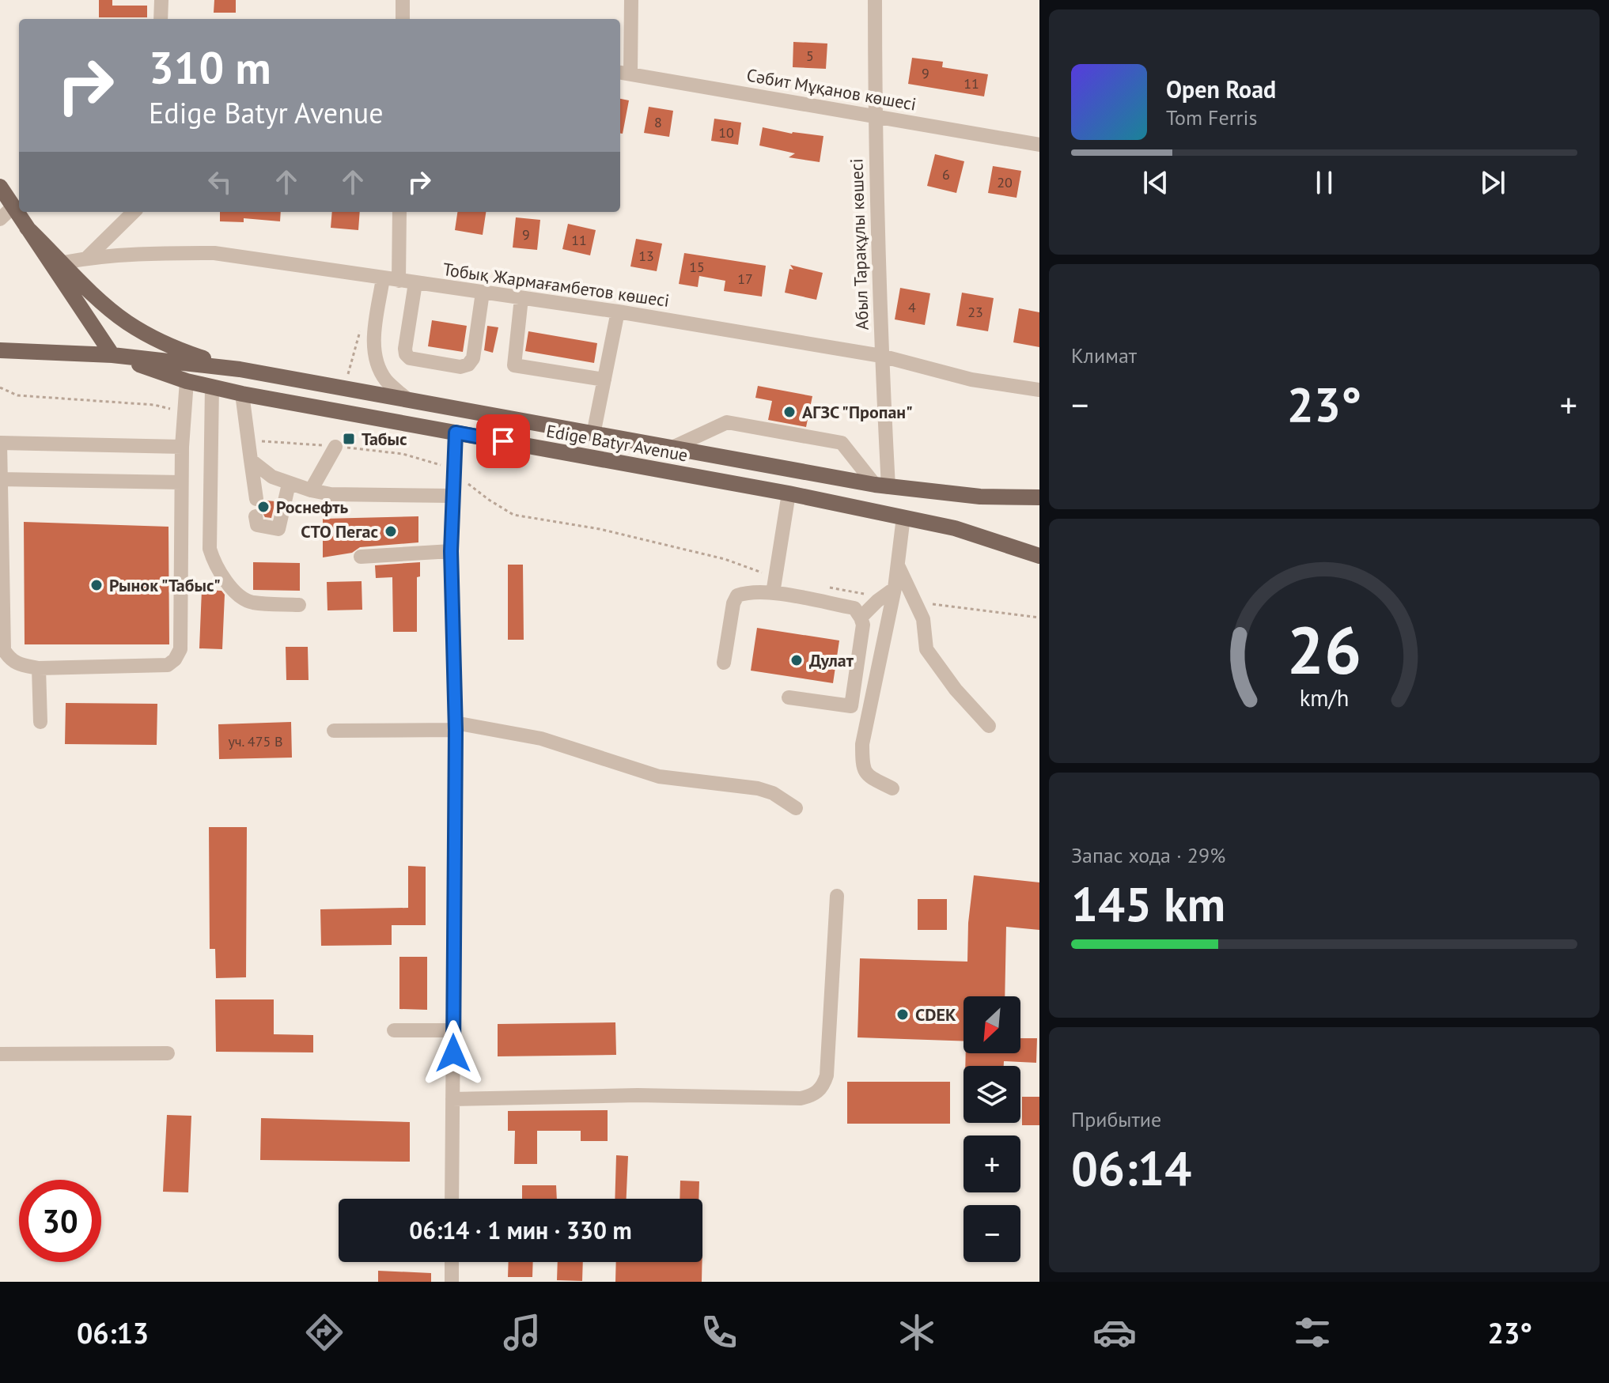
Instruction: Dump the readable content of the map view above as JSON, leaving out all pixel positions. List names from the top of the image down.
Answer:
{
  "streets": {
    "main road": ["Edige Batyr Avenue"],
    "street": ["Сәбит Мұқанов көшесі", "Абыл Тарақұлы көшесі", "Тобық Жармағамбетов көшесі"]
  },
  "crossings": [
    ["Сәбит Мұқанов көшесі", "Абыл Тарақұлы көшесі"],
    ["Абыл Тарақұлы көшесі", "Тобық Жармағамбетов көшесі"],
    ["Абыл Тарақұлы көшесі", "Edige Batyr Avenue"]
  ],
  "places": {
    "other": [
      "АГЗС \"Пропан\"",
      "Роснефть",
      "СТО Пегас",
      "Рынок \"Табыс\"",
      "Дулат",
      "CDEK"
    ],
    "transit": ["Табыс"]
  },
  "house_numbers": [
    "5",
    "9",
    "11",
    "8",
    "10",
    "6",
    "20",
    "9",
    "11",
    "13",
    "15",
    "17",
    "4",
    "23",
    "уч. 475 В"
  ],
  "north": "bottom left",
  "page": {
    "turn": ["310 m", "Edige Batyr Avenue"],
    "song": ["Open Road", "Tom Ferris"],
    "tile": [
      "Климат",
      ["Запас хода · 29%", "145 km"],
      ["Прибытие", "06:14"]
    ],
    "heat": ["−", "23°", "+"],
    "map_buttons": ["+", "−"],
    "limit": "30",
    "trip": "06:14 · 1 мин · 330 m",
    "tabs": ["06:13", "23°"],
    "gauge": ["26", "km/h"]
  }
}
